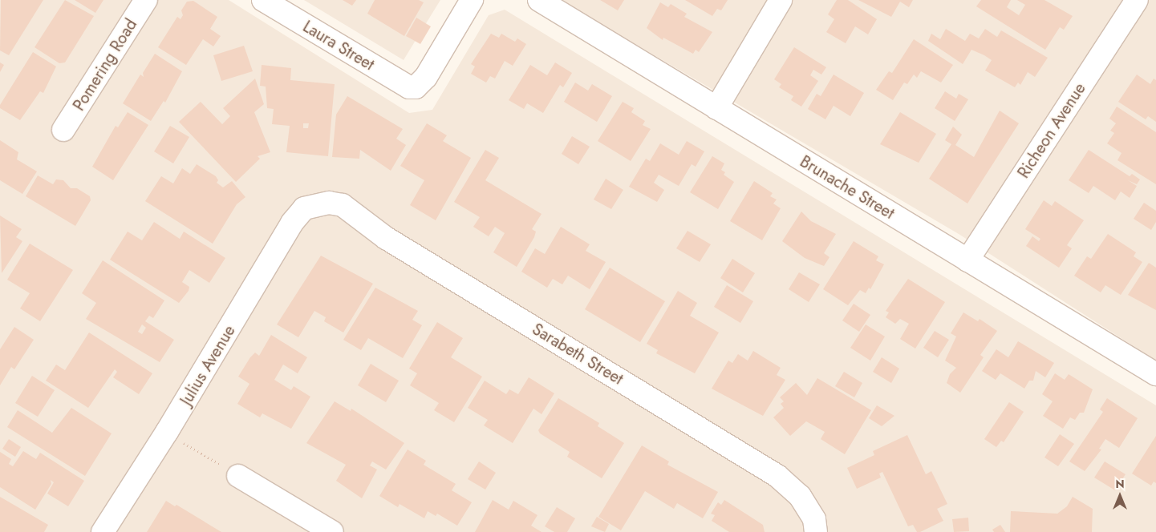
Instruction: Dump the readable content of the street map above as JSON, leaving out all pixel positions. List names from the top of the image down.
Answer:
{
  "streets": {
    "street": [
      "Laura Street",
      "Pomering Road",
      "Richeon Avenue",
      "Brunache Street",
      "Sarabeth Street",
      "Julius Avenue"
    ]
  },
  "crossings": [
    ["Richeon Avenue", "Brunache Street"],
    ["Sarabeth Street", "Julius Avenue"]
  ],
  "north": "top"
}
